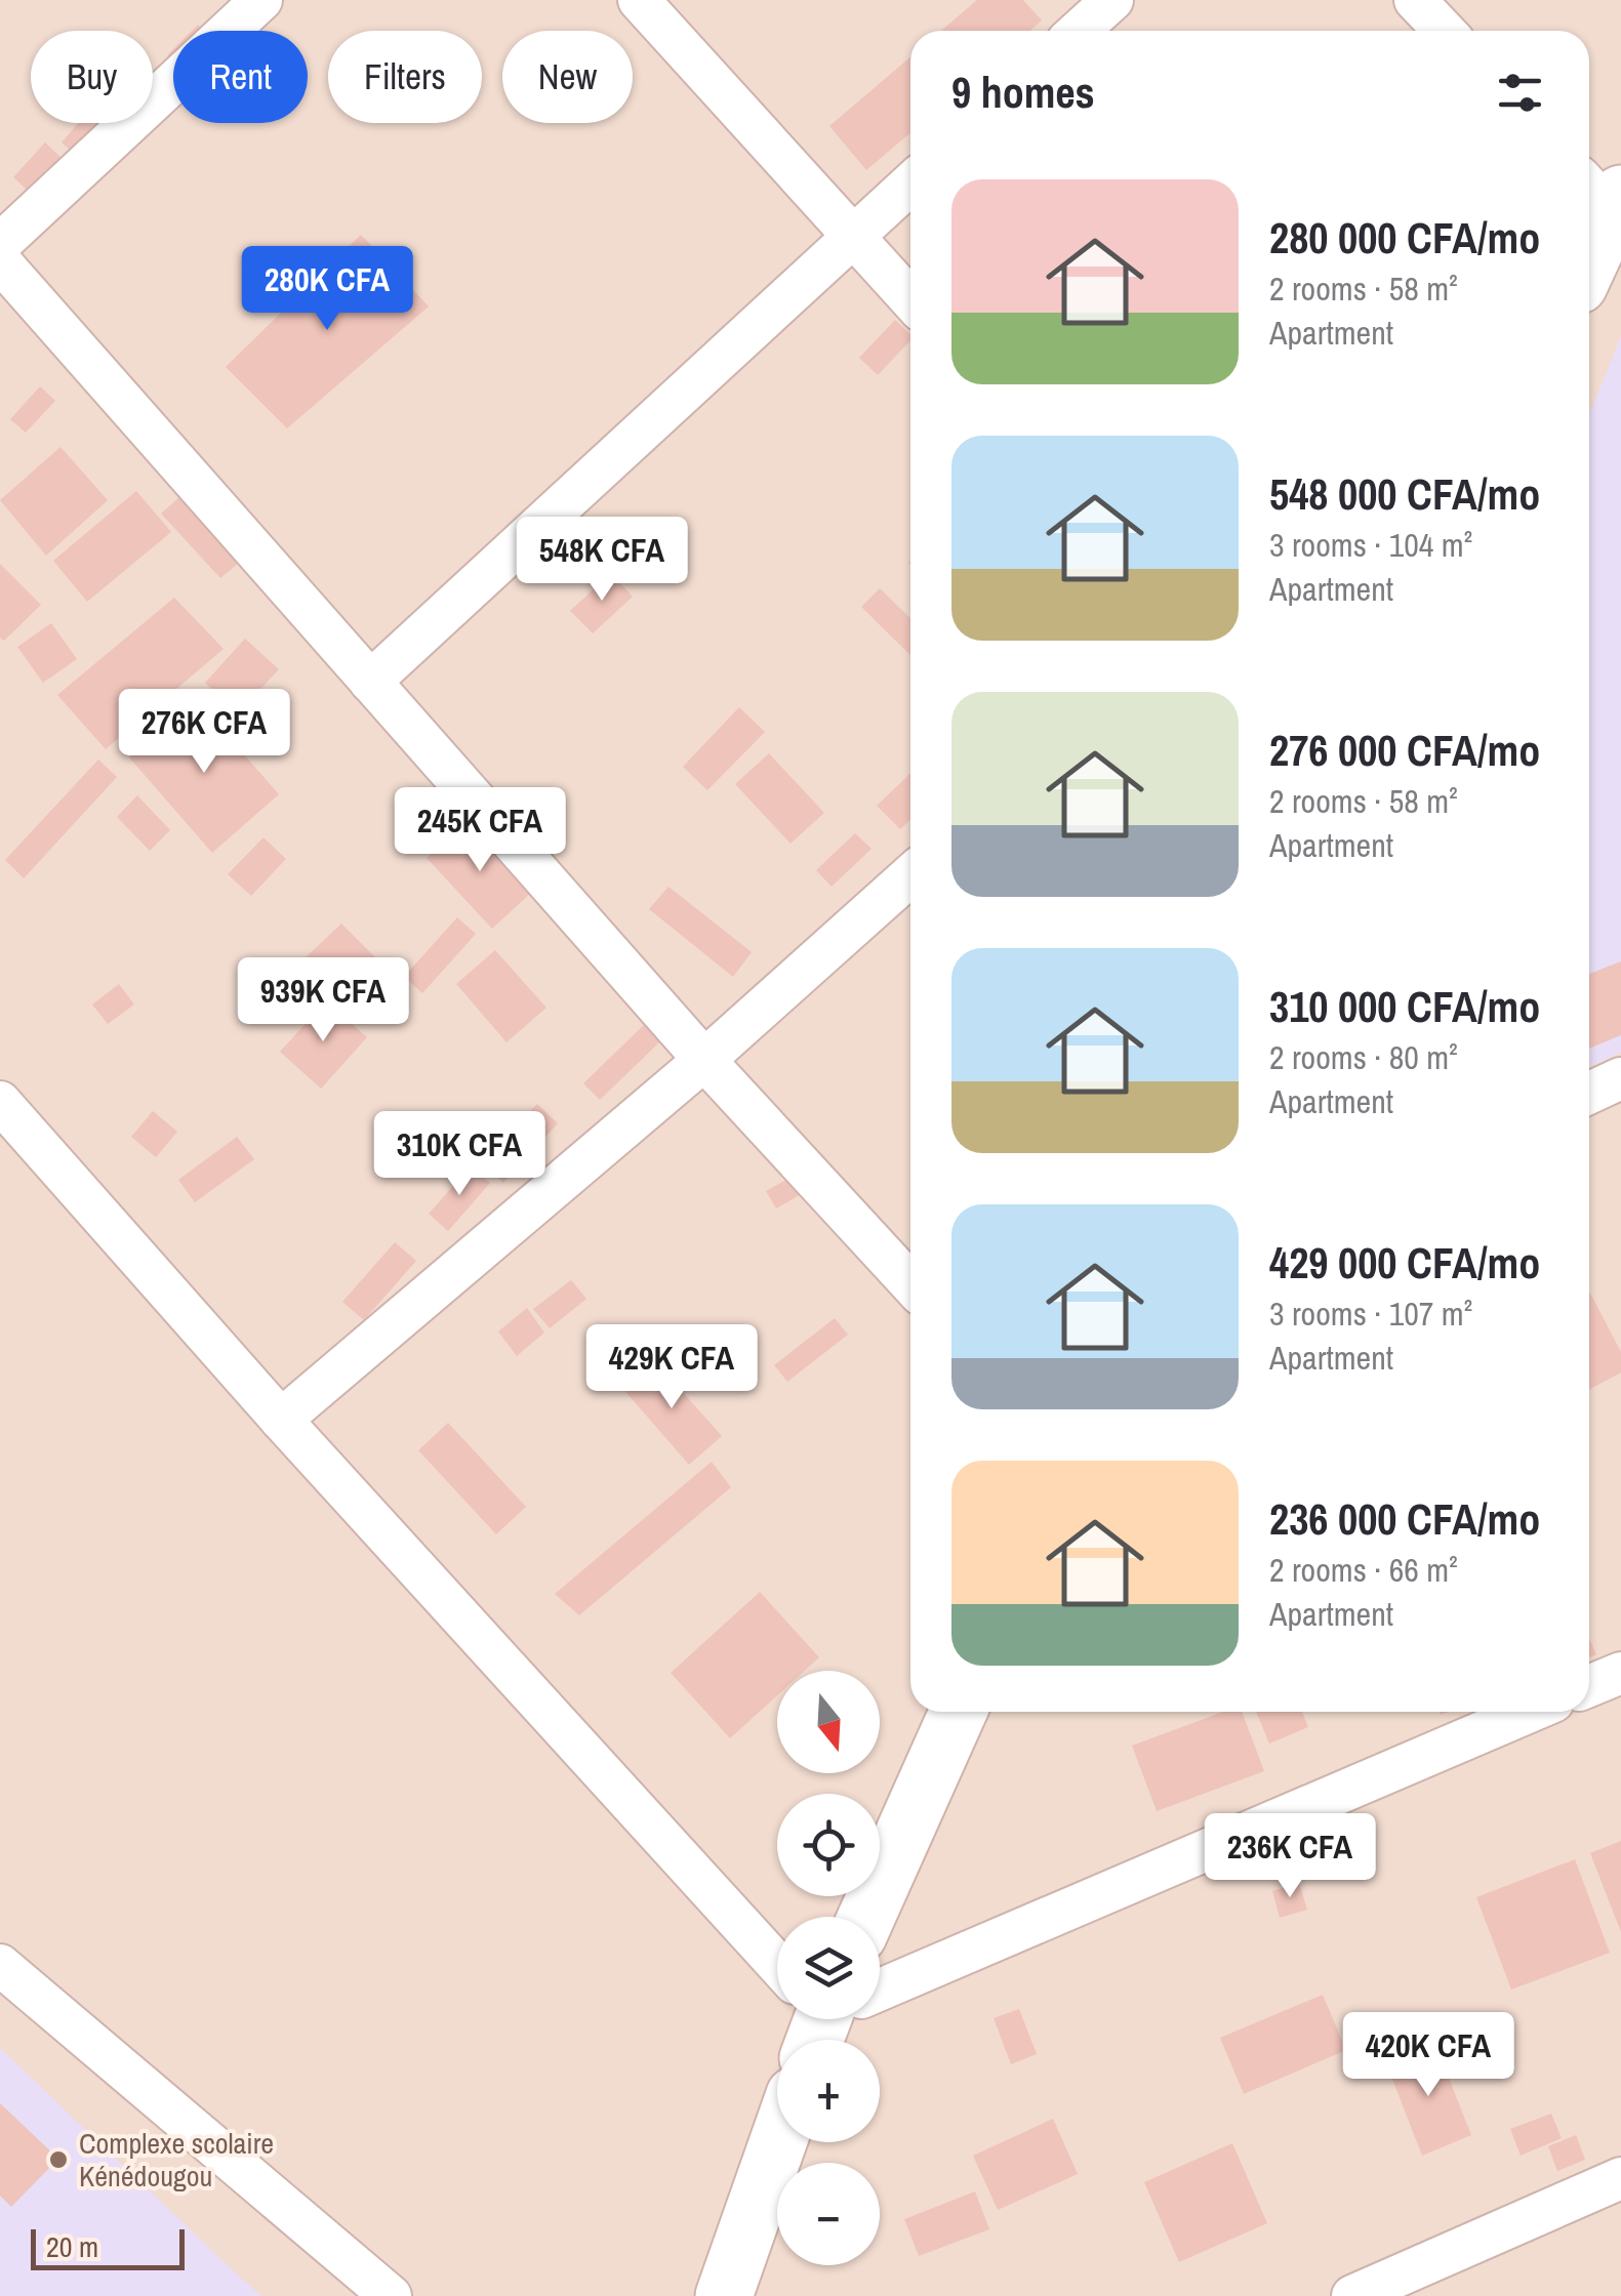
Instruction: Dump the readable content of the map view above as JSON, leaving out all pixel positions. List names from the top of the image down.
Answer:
{
  "places": ["Complexe scolaire Kénédougou"],
  "scale_bar": "20 m",
  "north": "bottom",
  "page": {
    "chip": [
      "Buy",
      "Rent",
      "Filters",
      "New"
    ],
    "heading": "9 homes",
    "list": [
      {
        "name": "280 000 CFA/mo",
        "note": "2 rooms · 58 m² · Apartment"
      },
      {
        "name": "548 000 CFA/mo",
        "note": "3 rooms · 104 m² · Apartment"
      },
      {
        "name": "276 000 CFA/mo",
        "note": "2 rooms · 58 m² · Apartment"
      },
      {
        "name": "310 000 CFA/mo",
        "note": "2 rooms · 80 m² · Apartment"
      },
      {
        "name": "429 000 CFA/mo",
        "note": "3 rooms · 107 m² · Apartment"
      },
      {
        "name": "236 000 CFA/mo",
        "note": "2 rooms · 66 m² · Apartment"
      }
    ],
    "price": [
      "280K CFA",
      "548K CFA",
      "276K CFA",
      "245K CFA",
      "939K CFA",
      "310K CFA",
      "429K CFA",
      "236K CFA",
      "420K CFA"
    ],
    "map_buttons": ["+", "−"],
    "scale": "20 m"
  }
}
